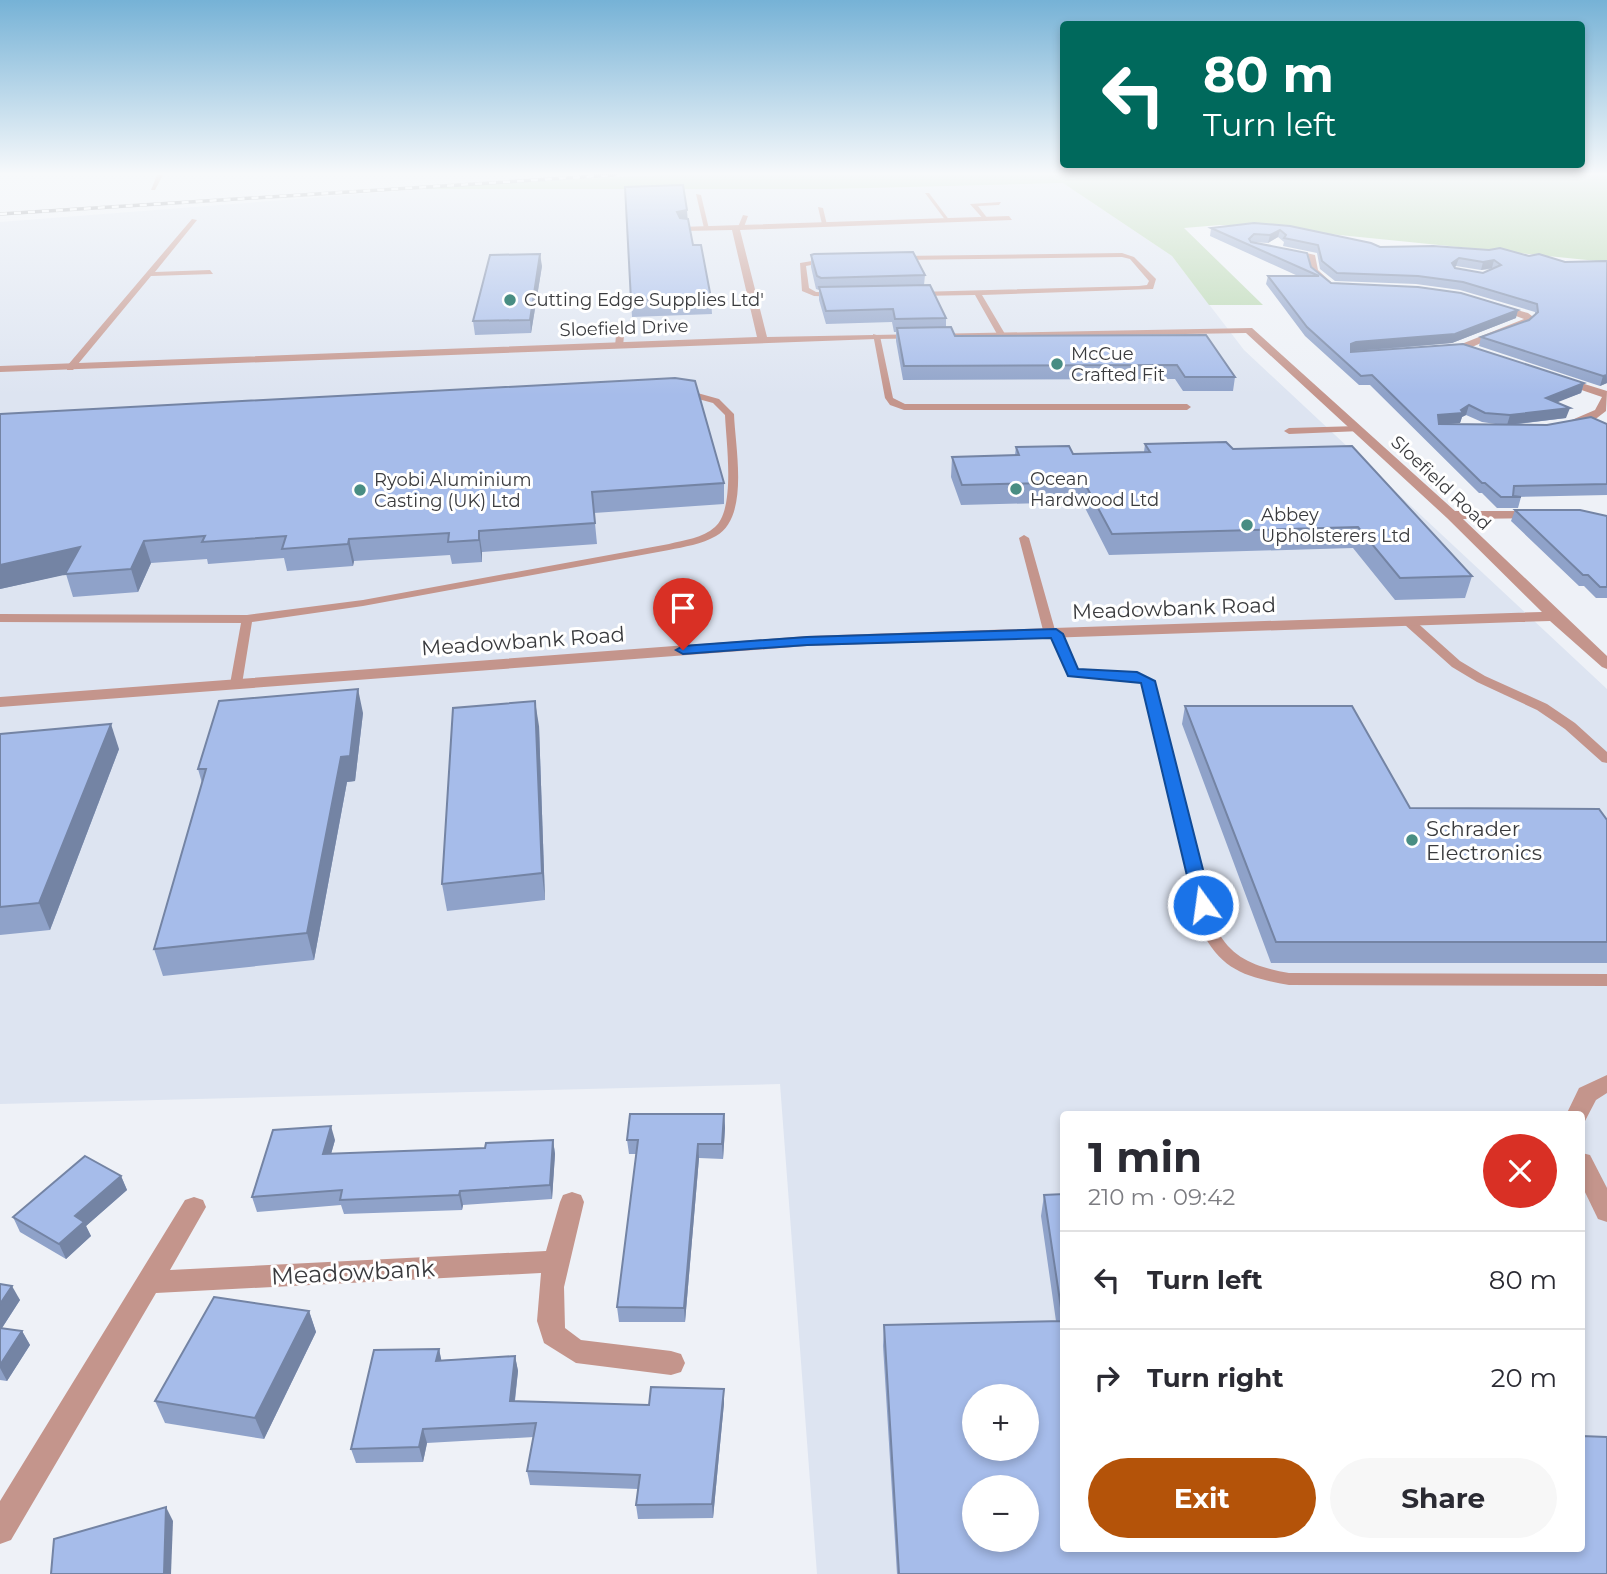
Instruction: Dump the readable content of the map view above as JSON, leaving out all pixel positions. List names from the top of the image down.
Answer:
{
  "streets": {
    "street": [
      "Sloefield Drive",
      "Sloefield Road",
      "Meadowbank Road",
      "Meadowbank"
    ]
  },
  "crossings": [
    ["Sloefield Drive", "Sloefield Road"],
    ["Sloefield Road", "Meadowbank Road"]
  ],
  "places": [
    "Cutting Edge Supplies Ltd'",
    "McCue Crafted Fit",
    "Ocean Hardwood Ltd",
    "Ryobi Aluminium Casting (UK) Ltd",
    "Abbey Upholsterers Ltd",
    "Schrader Electronics"
  ],
  "page": {
    "turn": ["80 m", "Turn left"],
    "heading": ["1 min", "210 m · 09:42"],
    "list": [
      {
        "name": "Turn left",
        "value": "80 m"
      },
      {
        "name": "Turn right",
        "value": "20 m"
      }
    ],
    "map_buttons": ["+", "−"],
    "buttons": ["Exit", "Share"]
  }
}
